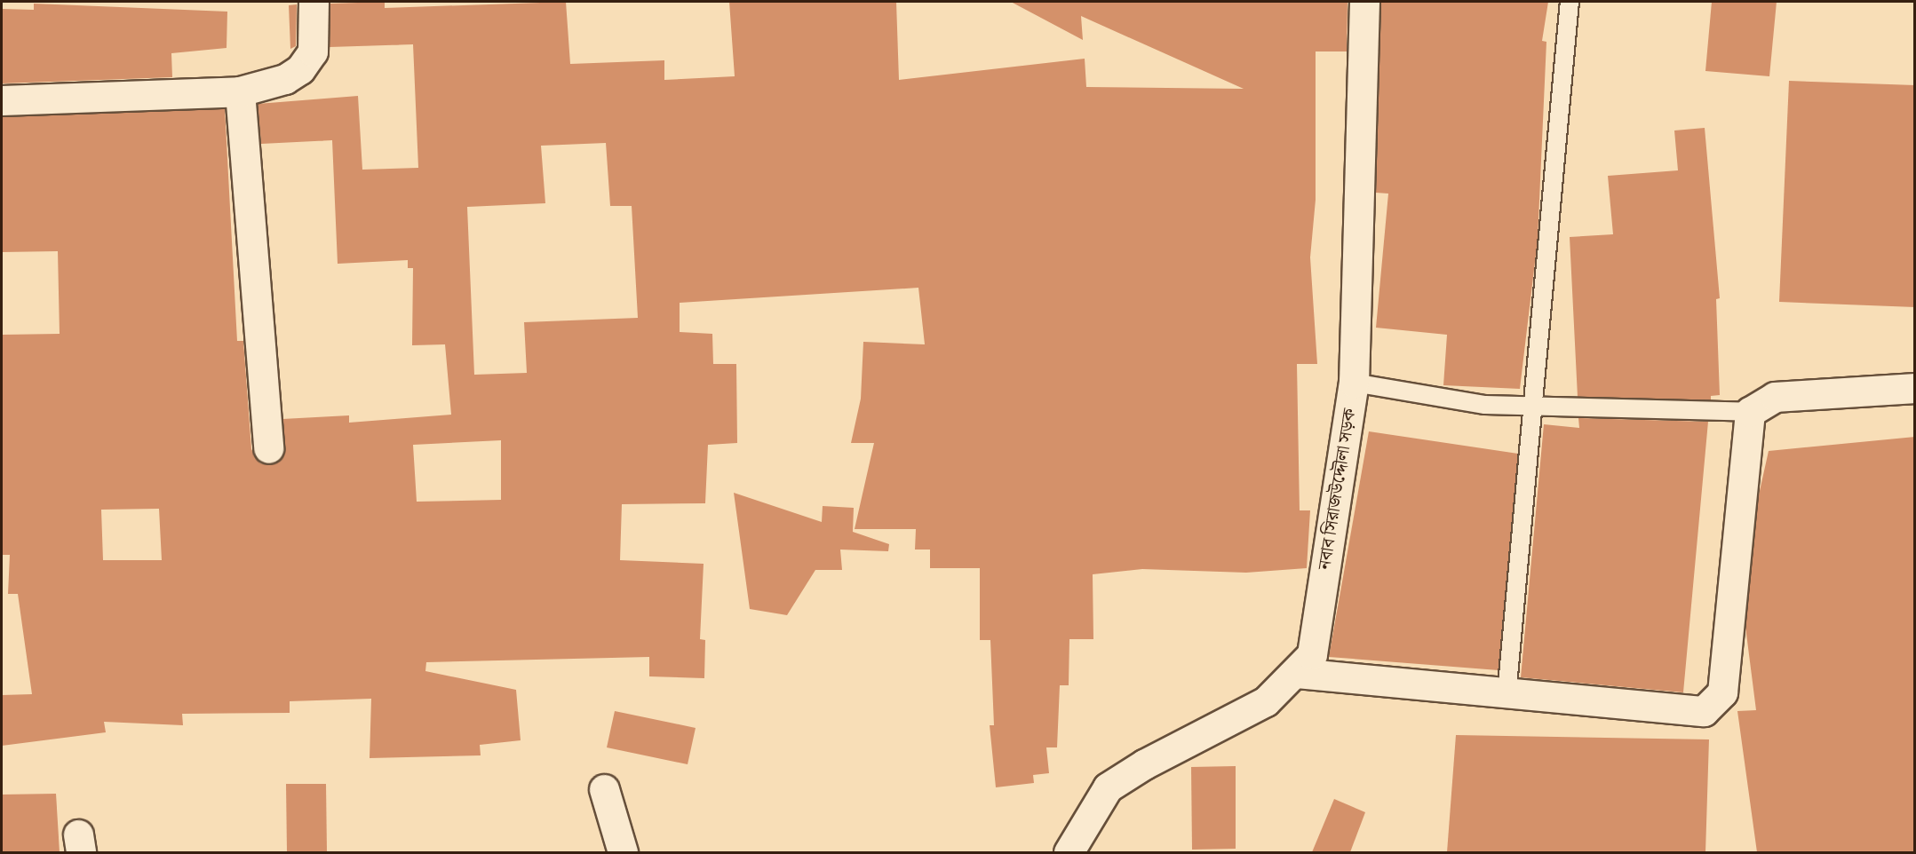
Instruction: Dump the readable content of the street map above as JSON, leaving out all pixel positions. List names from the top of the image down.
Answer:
{
  "streets": {
    "street": ["নবাব সিরাজউদ্দৌলা সড়ক"]
  }
}
